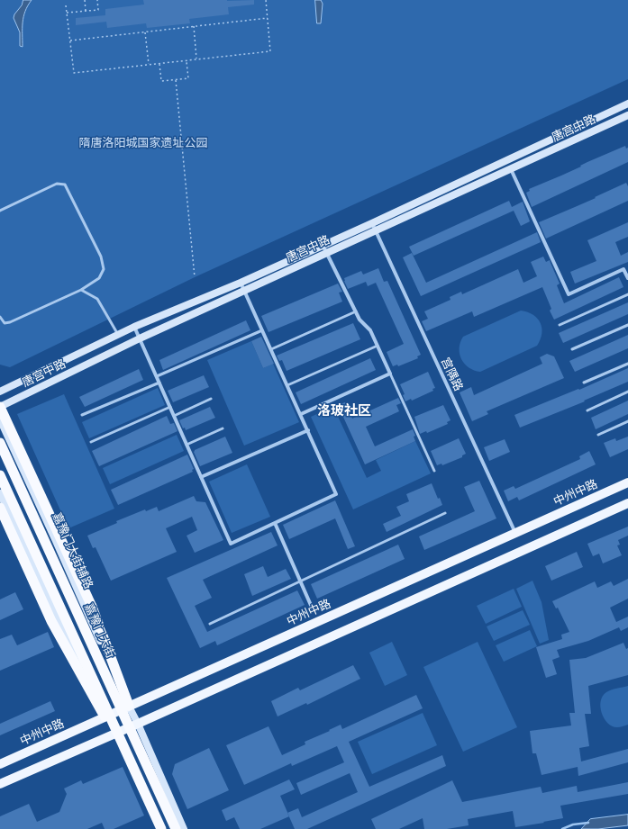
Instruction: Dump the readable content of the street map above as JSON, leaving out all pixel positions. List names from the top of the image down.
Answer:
{
  "streets": {
    "highway": ["嘉豫门大街"],
    "main road": ["唐宫中路", "中州中路", "嘉豫门大街辅路"],
    "street": ["宫隅路"]
  },
  "crossings": [
    ["唐宫中路", "宫隅路"],
    ["宫隅路", "中州中路"],
    ["中州中路", "嘉豫门大街辅路"]
  ],
  "districts": ["洛玻社区"],
  "parks": ["隋唐洛阳城国家遗址公园"]
}
